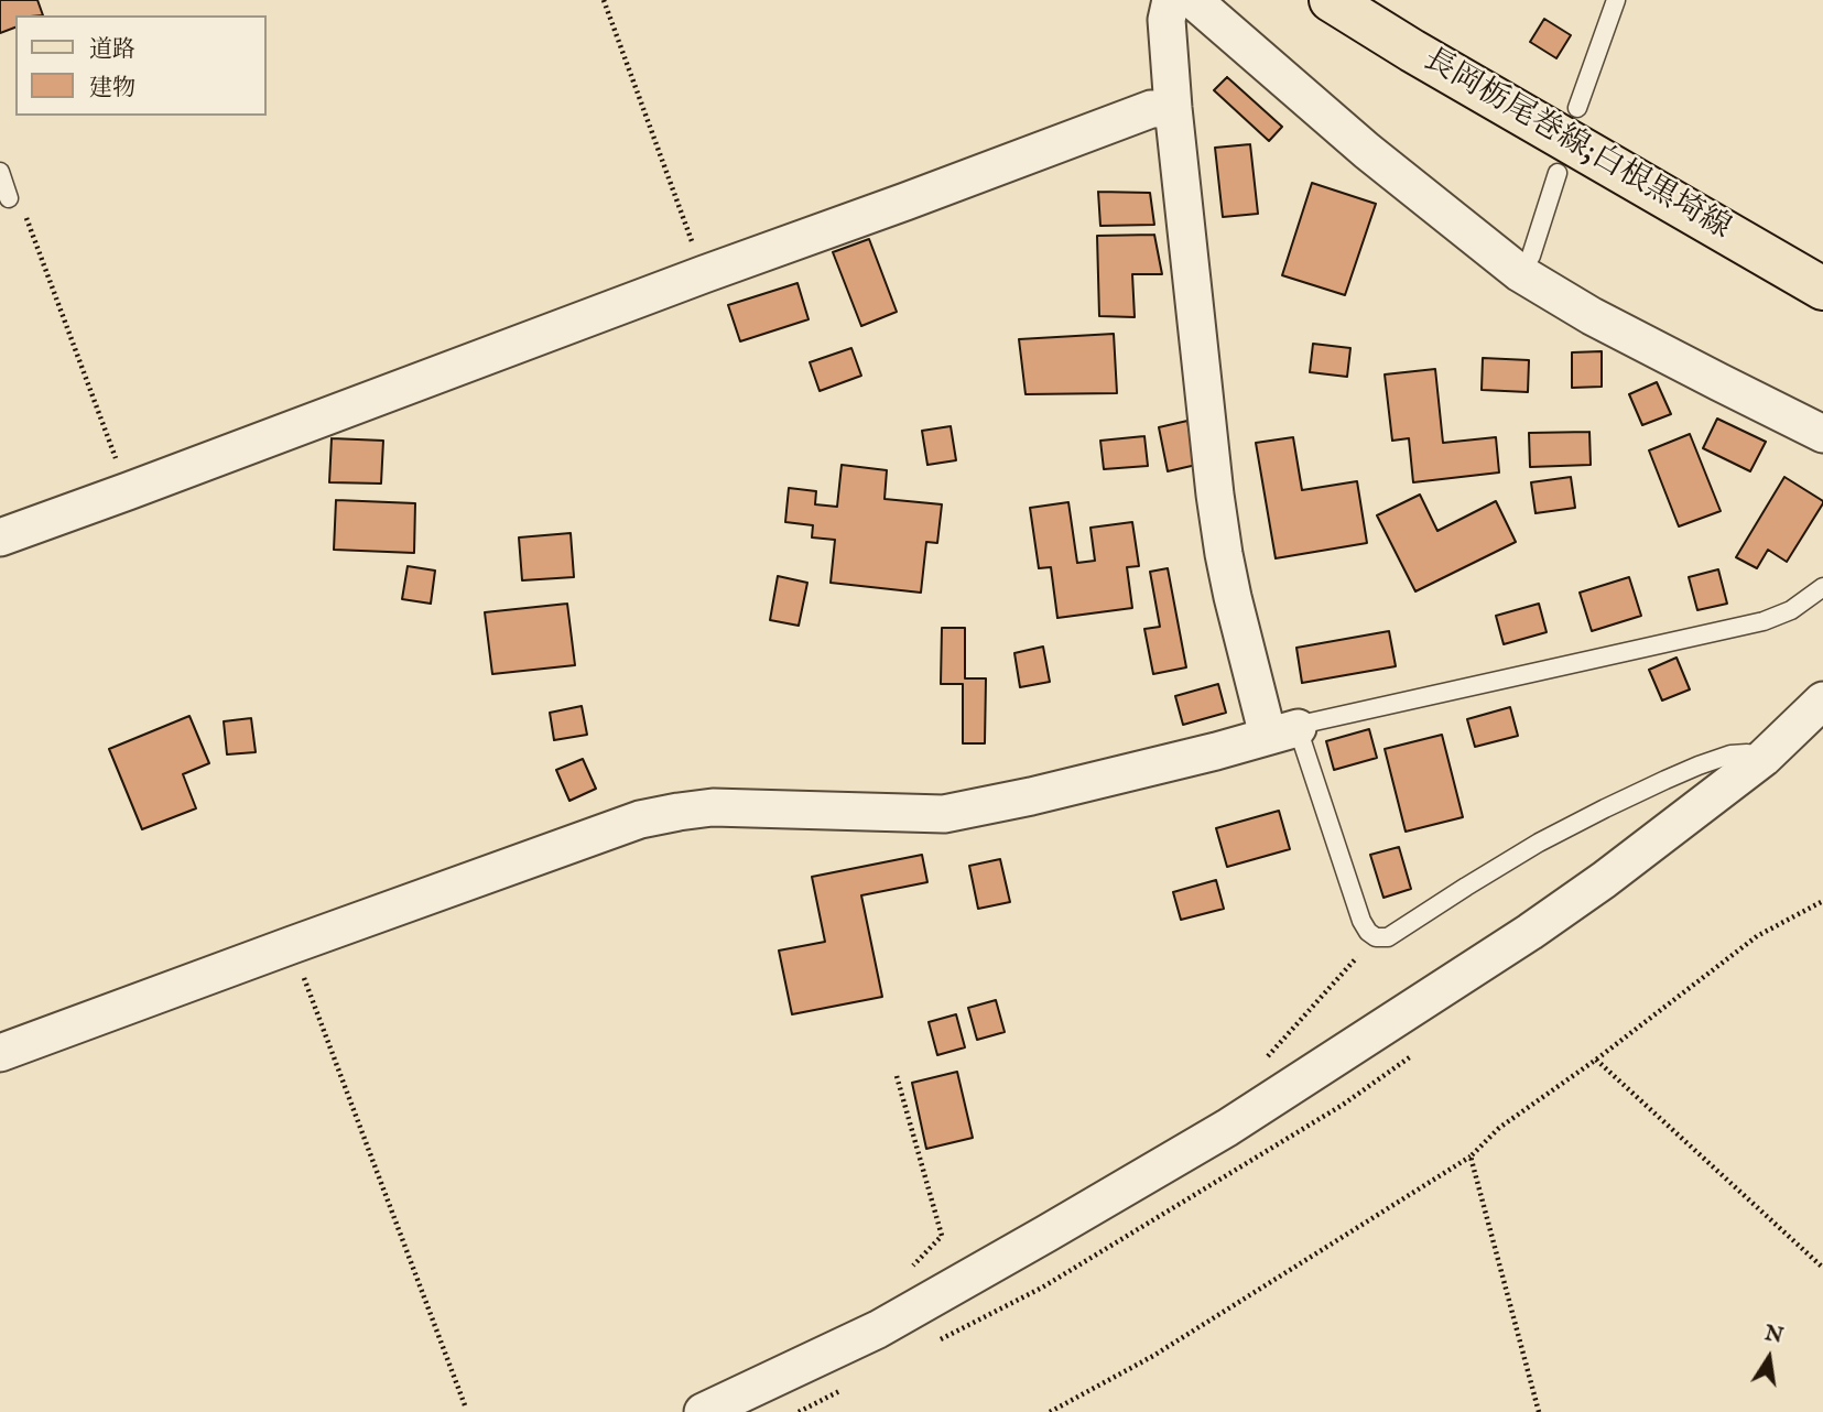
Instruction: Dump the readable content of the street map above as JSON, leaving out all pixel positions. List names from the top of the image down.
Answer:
{
  "streets": {
    "main road": ["長岡栃尾巻線;白根黒埼線"]
  },
  "legend": ["道路", "建物"],
  "north": "top"
}
